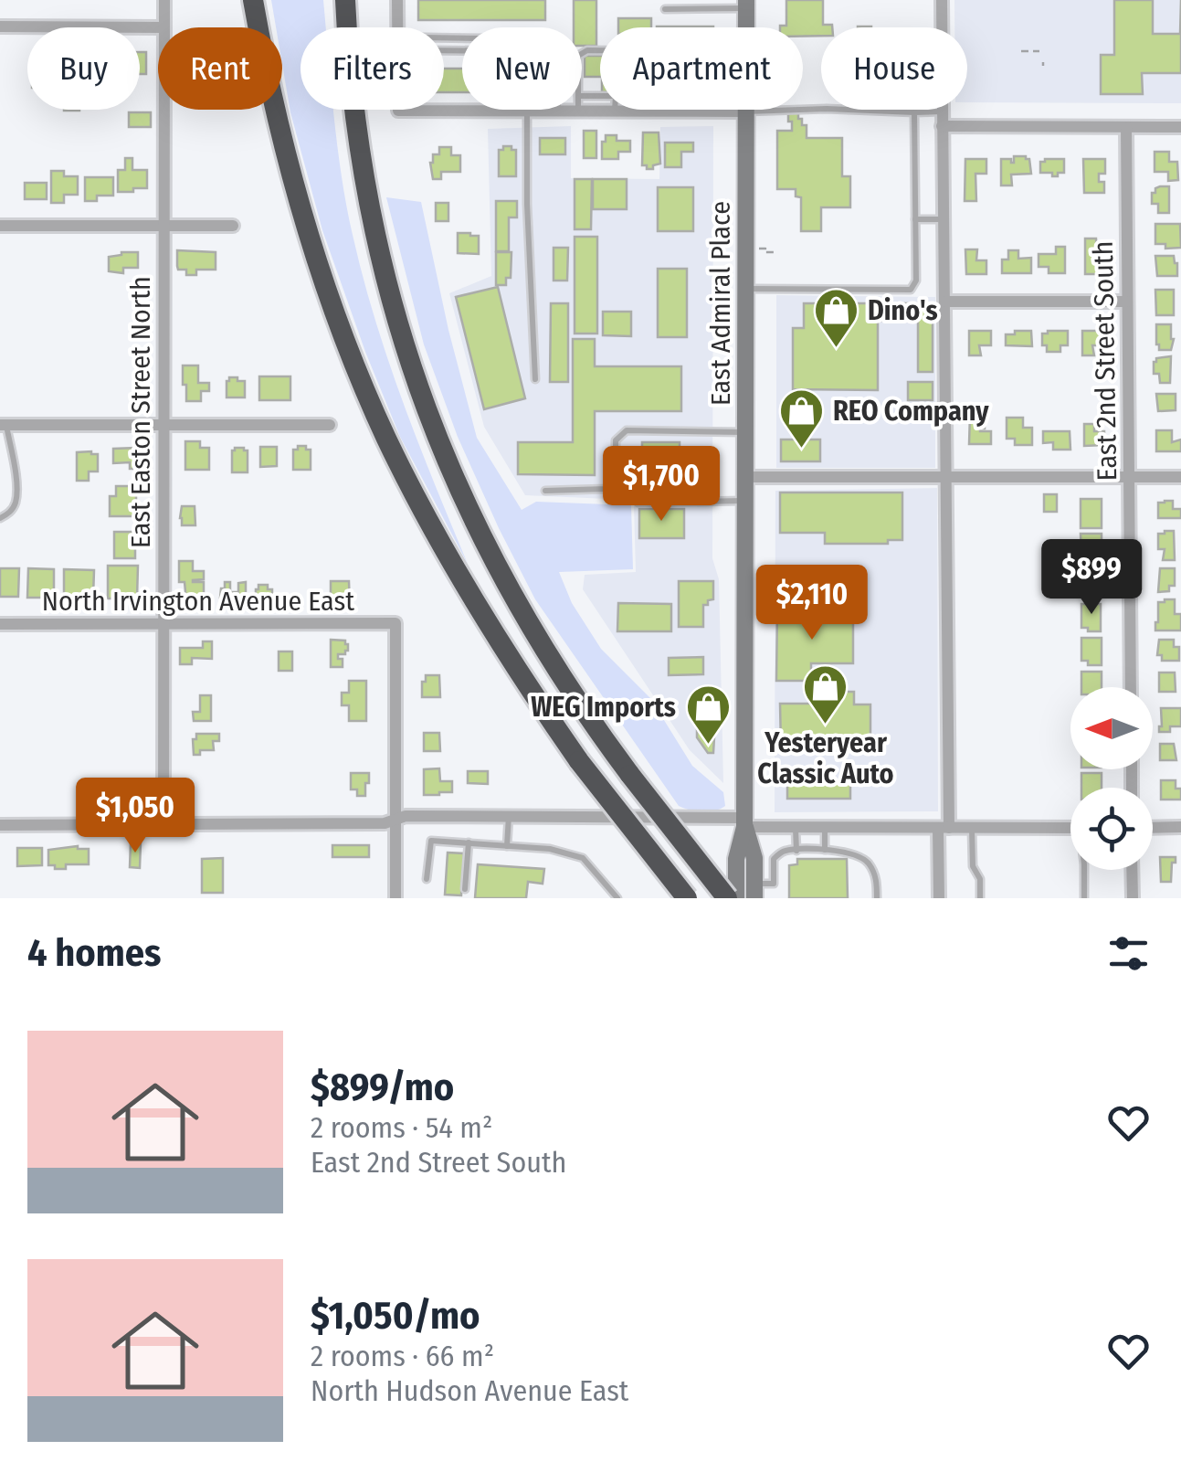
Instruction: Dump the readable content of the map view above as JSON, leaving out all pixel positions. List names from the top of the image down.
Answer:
{
  "streets": {
    "main road": ["East Admiral Place"],
    "street": ["East 2nd Street South", "East Easton Street North", "North Irvington Avenue East"]
  },
  "crossings": [
    ["East Easton Street North", "North Irvington Avenue East"]
  ],
  "places": {
    "shop": [
      "Dino's",
      "REO Company",
      "Yesteryear Classic Auto",
      "WEG Imports"
    ]
  },
  "north": "left",
  "page": {
    "chip": [
      "Buy",
      "Rent",
      "Filters",
      "New",
      "Apartment",
      "House"
    ],
    "price": [
      "$1,700",
      "$899",
      "$2,110",
      "$1,050"
    ],
    "heading": "4 homes",
    "list": [
      {
        "name": "$899/mo",
        "note": "2 rooms · 54 m² · East 2nd Street South"
      },
      {
        "name": "$1,050/mo",
        "note": "2 rooms · 66 m² · North Hudson Avenue East"
      }
    ]
  }
}
